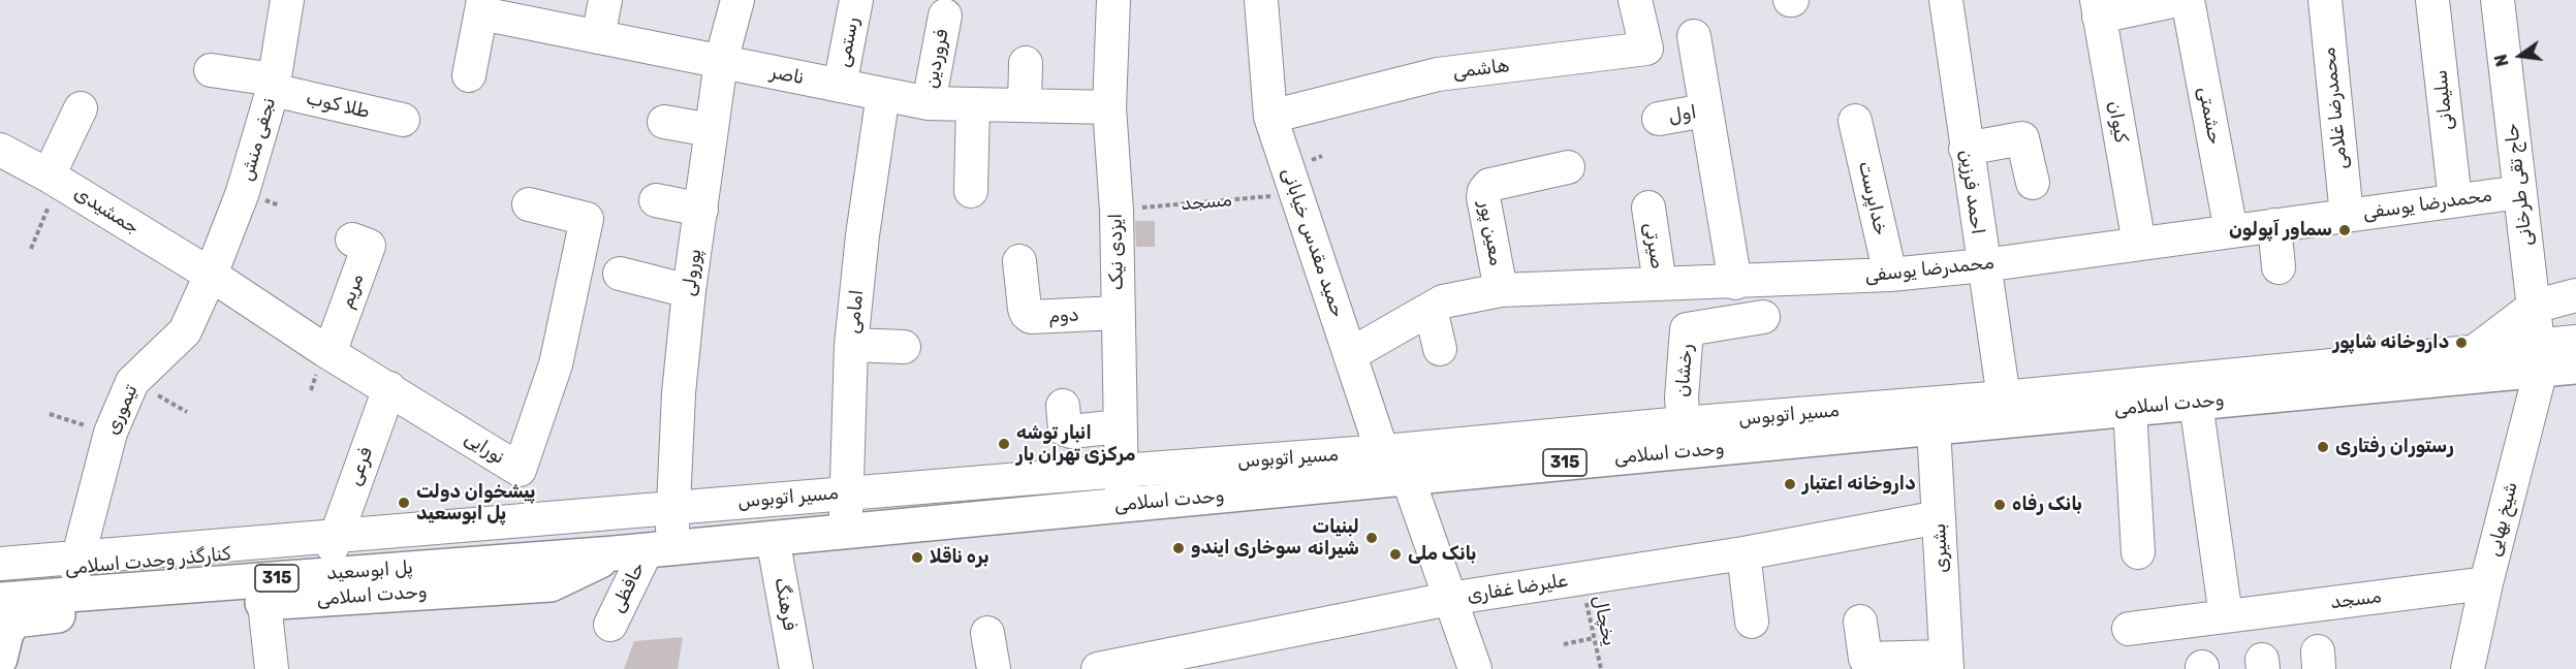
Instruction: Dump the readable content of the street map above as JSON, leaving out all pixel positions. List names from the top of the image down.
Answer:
{
  "streets": {
    "main road": ["وحدت اسلامی", "315", "پل ابوسعید"],
    "street": [
      "رستمی",
      "فروردین",
      "هاشمی",
      "ناصر",
      "سلیمانی",
      "طلا کوب",
      "محمدرضا غلامی",
      "اول",
      "حشمتی",
      "کیوان",
      "نجفی منش",
      "حاج تقی طرخانی",
      "احمد فرزین",
      "خداپرست",
      "مسجد",
      "محمدرضا یوسفی",
      "جمشیدی",
      "معین پور",
      "حمید مقدس خیابانی",
      "صیرتی",
      "ایزدی نیک",
      "پورولی",
      "مریم",
      "امامی",
      "دوم",
      "رخشان",
      "تیموری",
      "مسیر اتوبوس",
      "نورایی",
      "فرعی",
      "شیخ بهایی",
      "بشیری",
      "کنارگذر وحدت اسلامی",
      "حافظی",
      "علیرضا غفاری",
      "فرهنگ"
    ],
    "path": ["یخچال"]
  },
  "crossings": [
    ["رستمی", "ناصر"],
    ["فروردین", "ناصر"],
    ["هاشمی", "حمید مقدس خیابانی"],
    ["ناصر", "ایزدی نیک"],
    ["ناصر", "پورولی"],
    ["ناصر", "امامی"],
    ["سلیمانی", "محمدرضا یوسفی"],
    ["طلا کوب", "نجفی منش"],
    ["محمدرضا غلامی", "محمدرضا یوسفی"],
    ["حشمتی", "محمدرضا یوسفی"],
    ["کیوان", "محمدرضا یوسفی"],
    ["نجفی منش", "جمشیدی"],
    ["نجفی منش", "تیموری"],
    ["نجفی منش", "نورایی"],
    ["حاج تقی طرخانی", "محمدرضا یوسفی"],
    ["حاج تقی طرخانی", "وحدت اسلامی"],
    ["حاج تقی طرخانی", "مسیر اتوبوس"],
    ["حاج تقی طرخانی", "شیخ بهایی"],
    ["احمد فرزین", "محمدرضا یوسفی"],
    ["احمد فرزین", "وحدت اسلامی"],
    ["احمد فرزین", "مسیر اتوبوس"],
    ["خداپرست", "محمدرضا یوسفی"],
    ["مسجد", "حمید مقدس خیابانی"],
    ["مسجد", "ایزدی نیک"],
    ["مسجد", "شیخ بهایی"],
    ["محمدرضا یوسفی", "معین پور"],
    ["محمدرضا یوسفی", "حمید مقدس خیابانی"],
    ["محمدرضا یوسفی", "صیرتی"],
    ["جمشیدی", "تیموری"],
    ["جمشیدی", "نورایی"],
    ["حمید مقدس خیابانی", "وحدت اسلامی"],
    ["حمید مقدس خیابانی", "مسیر اتوبوس"],
    ["حمید مقدس خیابانی", "علیرضا غفاری"],
    ["ایزدی نیک", "دوم"],
    ["ایزدی نیک", "وحدت اسلامی"],
    ["ایزدی نیک", "مسیر اتوبوس"],
    ["پورولی", "وحدت اسلامی"],
    ["پورولی", "مسیر اتوبوس"],
    ["پورولی", "حافظی"],
    ["مریم", "نورایی"],
    ["امامی", "وحدت اسلامی"],
    ["امامی", "مسیر اتوبوس"],
    ["رخشان", "وحدت اسلامی"],
    ["رخشان", "مسیر اتوبوس"],
    ["وحدت اسلامی", "مسیر اتوبوس"],
    ["وحدت اسلامی", "شیخ بهایی"],
    ["وحدت اسلامی", "بشیری"],
    ["وحدت اسلامی", "کنارگذر وحدت اسلامی"],
    ["وحدت اسلامی", "پل ابوسعید"],
    ["وحدت اسلامی", "حافظی"],
    ["وحدت اسلامی", "فرهنگ"],
    ["تیموری", "نورایی"],
    ["تیموری", "کنارگذر وحدت اسلامی"],
    ["مسیر اتوبوس", "فرعی"],
    ["مسیر اتوبوس", "شیخ بهایی"],
    ["مسیر اتوبوس", "کنارگذر وحدت اسلامی"],
    ["نورایی", "فرعی"],
    ["فرعی", "کنارگذر وحدت اسلامی"],
    ["بشیری", "علیرضا غفاری"],
    ["کنارگذر وحدت اسلامی", "پل ابوسعید"],
    ["علیرضا غفاری", "یخچال"]
  ],
  "places": [
    "سماور آپولون",
    "داروخانه شاپور",
    "انبار توشه مرکزی تهران بار",
    "رستوران رفتاری",
    "داروخانه اعتبار",
    "پیشخوان دولت پل ابوسعید",
    "بانک رفاه",
    "لبنیات شیرانه",
    "سوخاری ایندو",
    "بانک ملی",
    "بره ناقلا"
  ],
  "north": "left"
}
